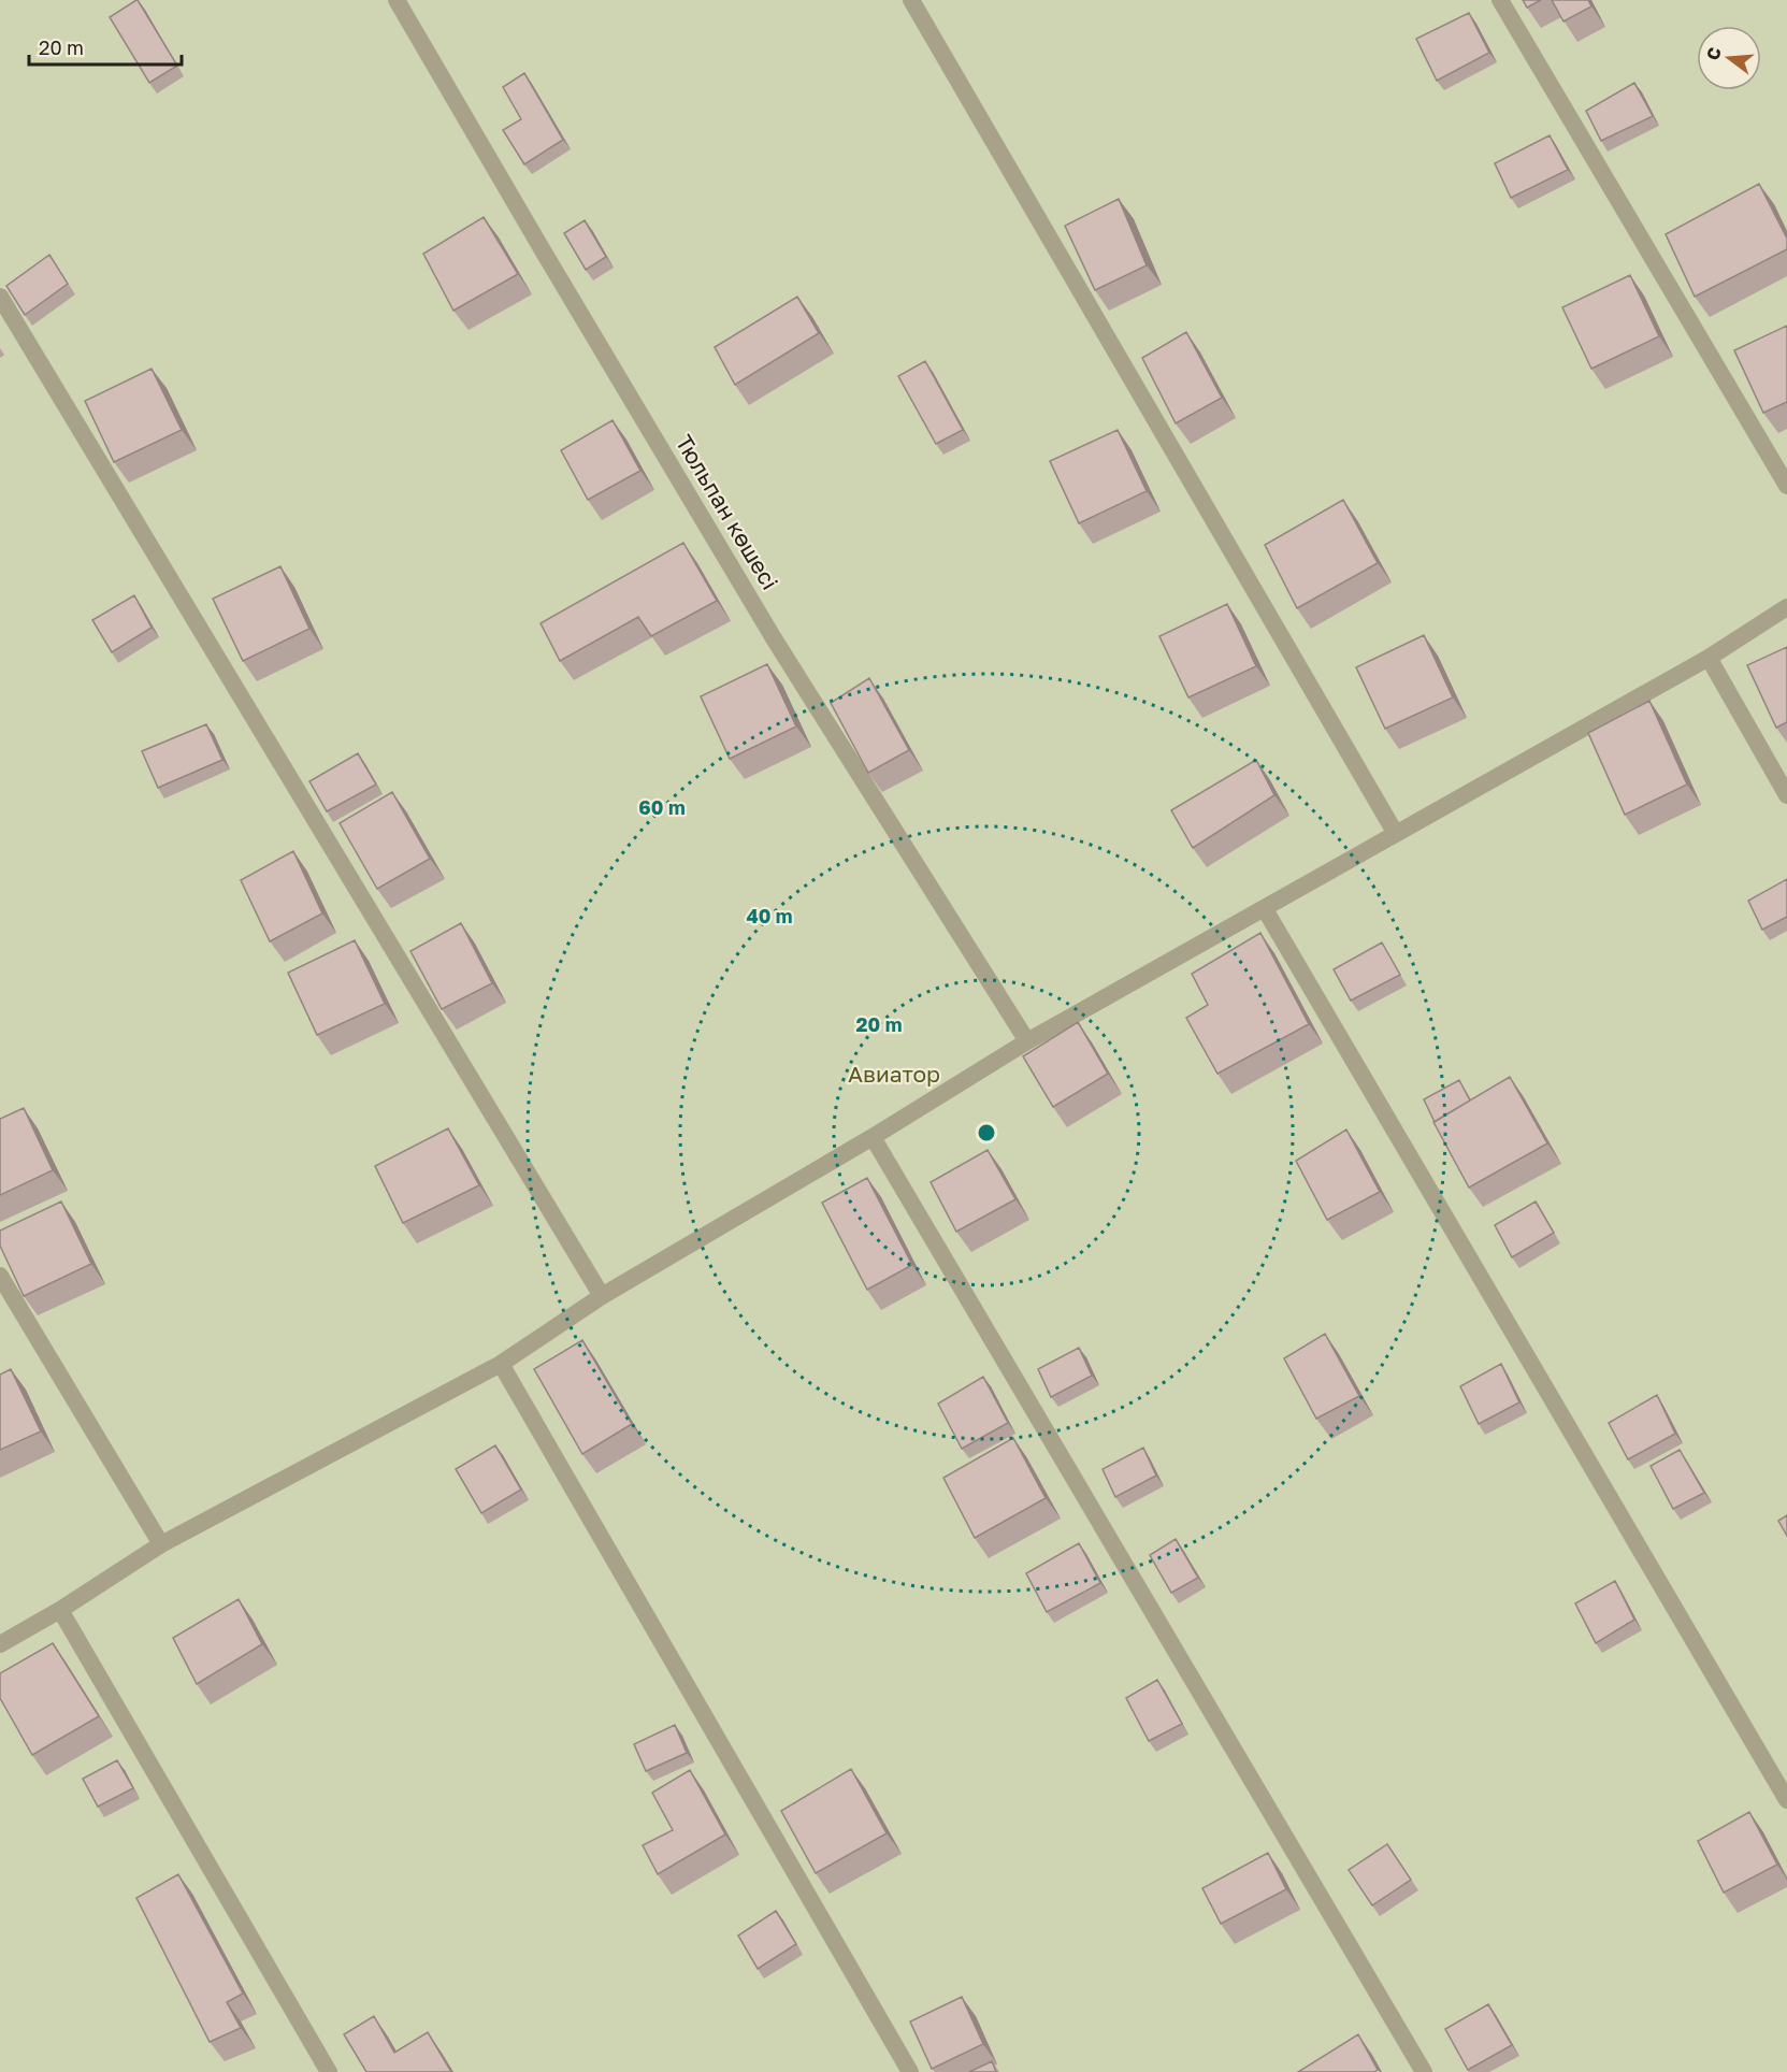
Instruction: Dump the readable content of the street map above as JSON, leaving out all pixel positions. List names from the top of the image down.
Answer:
{
  "streets": {
    "street": ["Тюльпан көшесі"]
  },
  "parks": ["Авиатор"],
  "scale_bar": "20 m",
  "north": "left",
  "rings": ["60 m", "40 m", "20 m"]
}
